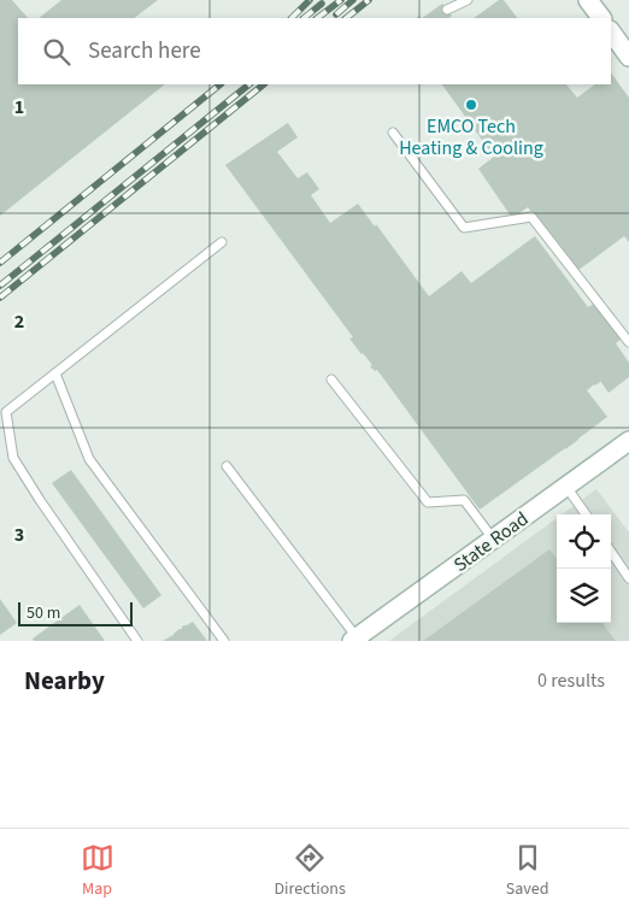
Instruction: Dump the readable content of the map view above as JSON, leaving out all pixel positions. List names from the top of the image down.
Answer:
{
  "streets": {
    "main road": ["State Road"]
  },
  "places": ["EMCO Tech Heating & Cooling"],
  "scale_bar": "50 m",
  "page": {
    "search": "Search here",
    "scale": "50 m",
    "heading": ["Nearby", "0 results"],
    "nav": ["Map", "Directions", "Saved"]
  },
  "grid": {
    "rows": ["1", "2", "3"]
  }
}
